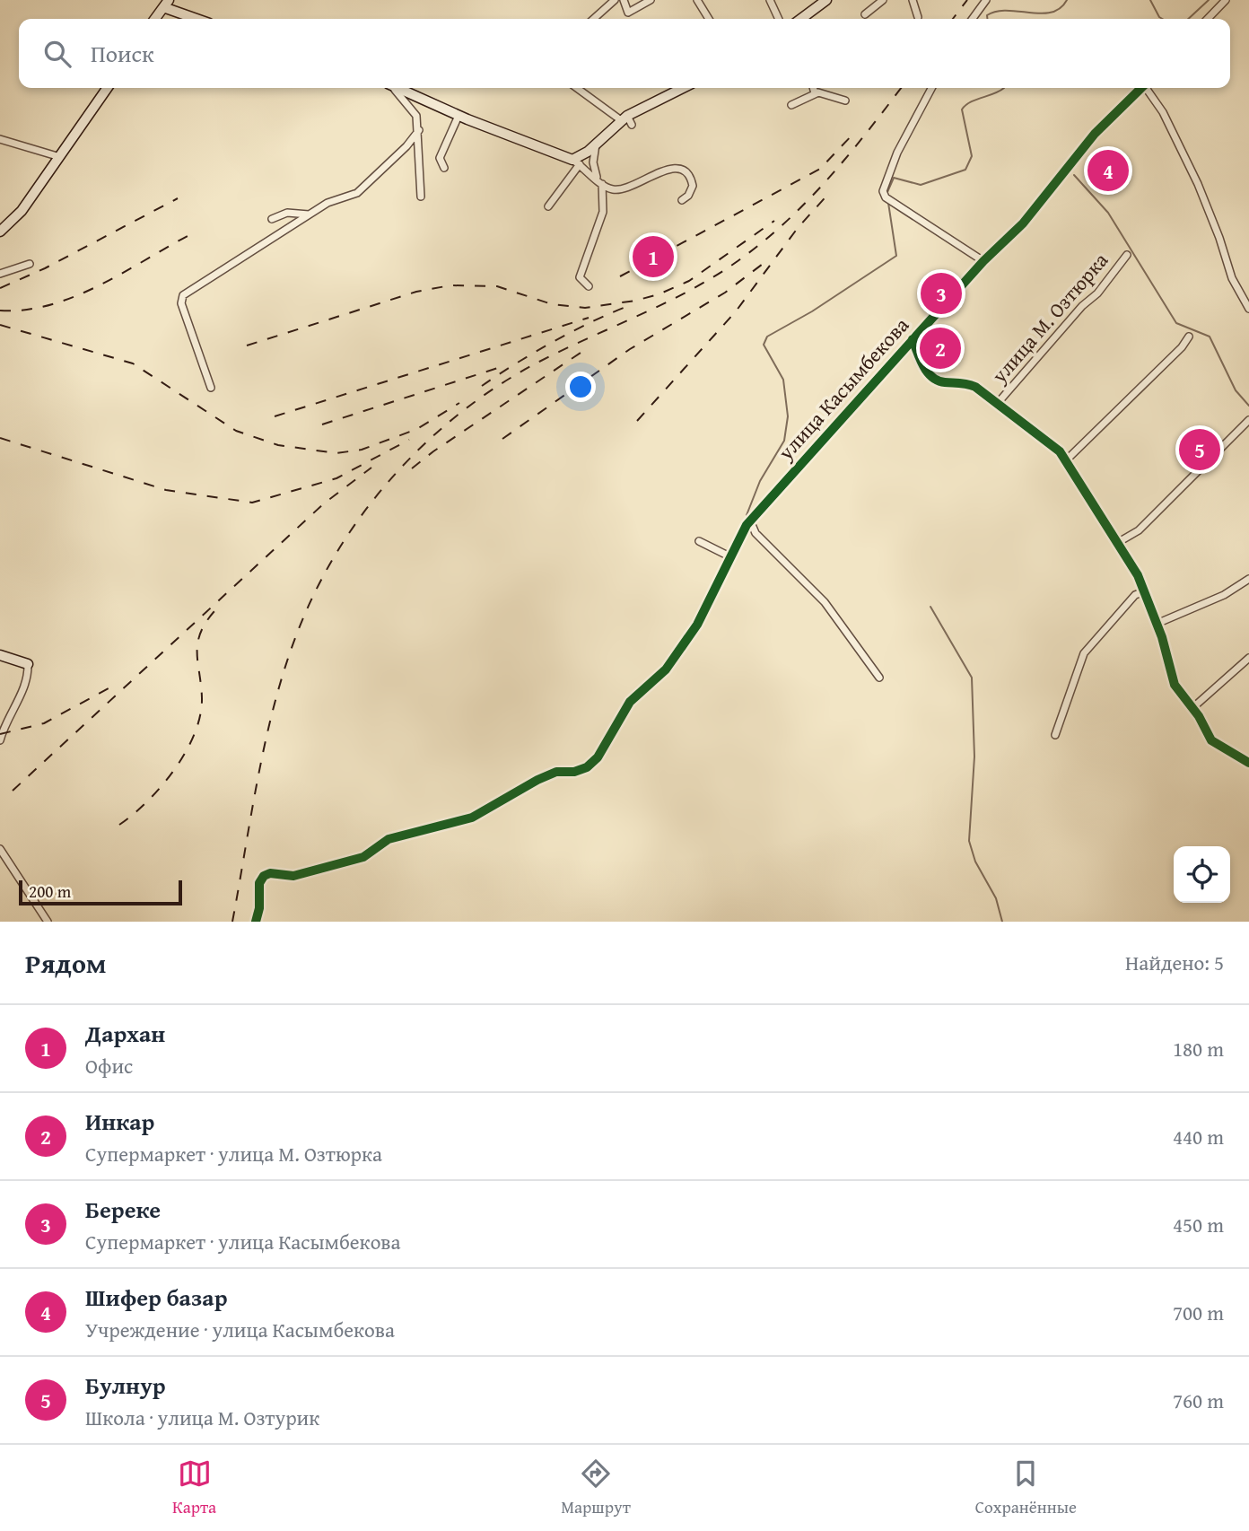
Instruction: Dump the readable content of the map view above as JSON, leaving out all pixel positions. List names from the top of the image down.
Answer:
{
  "streets": {
    "street": ["улица М. Озтюрка", "улица Касымбекова"]
  },
  "crossings": [
    ["улица М. Озтюрка", "улица Касымбекова"]
  ],
  "scale_bar": "200 m",
  "page": {
    "search": "Поиск",
    "pins": [
      "4",
      "1",
      "3",
      "2",
      "5"
    ],
    "scale": "200 m",
    "heading": ["Рядом", "Найдено: 5"],
    "list": [
      {
        "mark": "1",
        "name": "Дархан",
        "note": "Офис",
        "value": "180 m"
      },
      {
        "mark": "2",
        "name": "Инкар",
        "note": "Супермаркет · улица М. Озтюрка",
        "value": "440 m"
      },
      {
        "mark": "3",
        "name": "Береке",
        "note": "Супермаркет · улица Касымбекова",
        "value": "450 m"
      },
      {
        "mark": "4",
        "name": "Шифер базар",
        "note": "Учреждение · улица Касымбекова",
        "value": "700 m"
      },
      {
        "mark": "5",
        "name": "Булнур",
        "note": "Школа · улица М. Озтурик",
        "value": "760 m"
      }
    ],
    "nav": ["Карта", "Маршрут", "Сохранённые"]
  }
}
